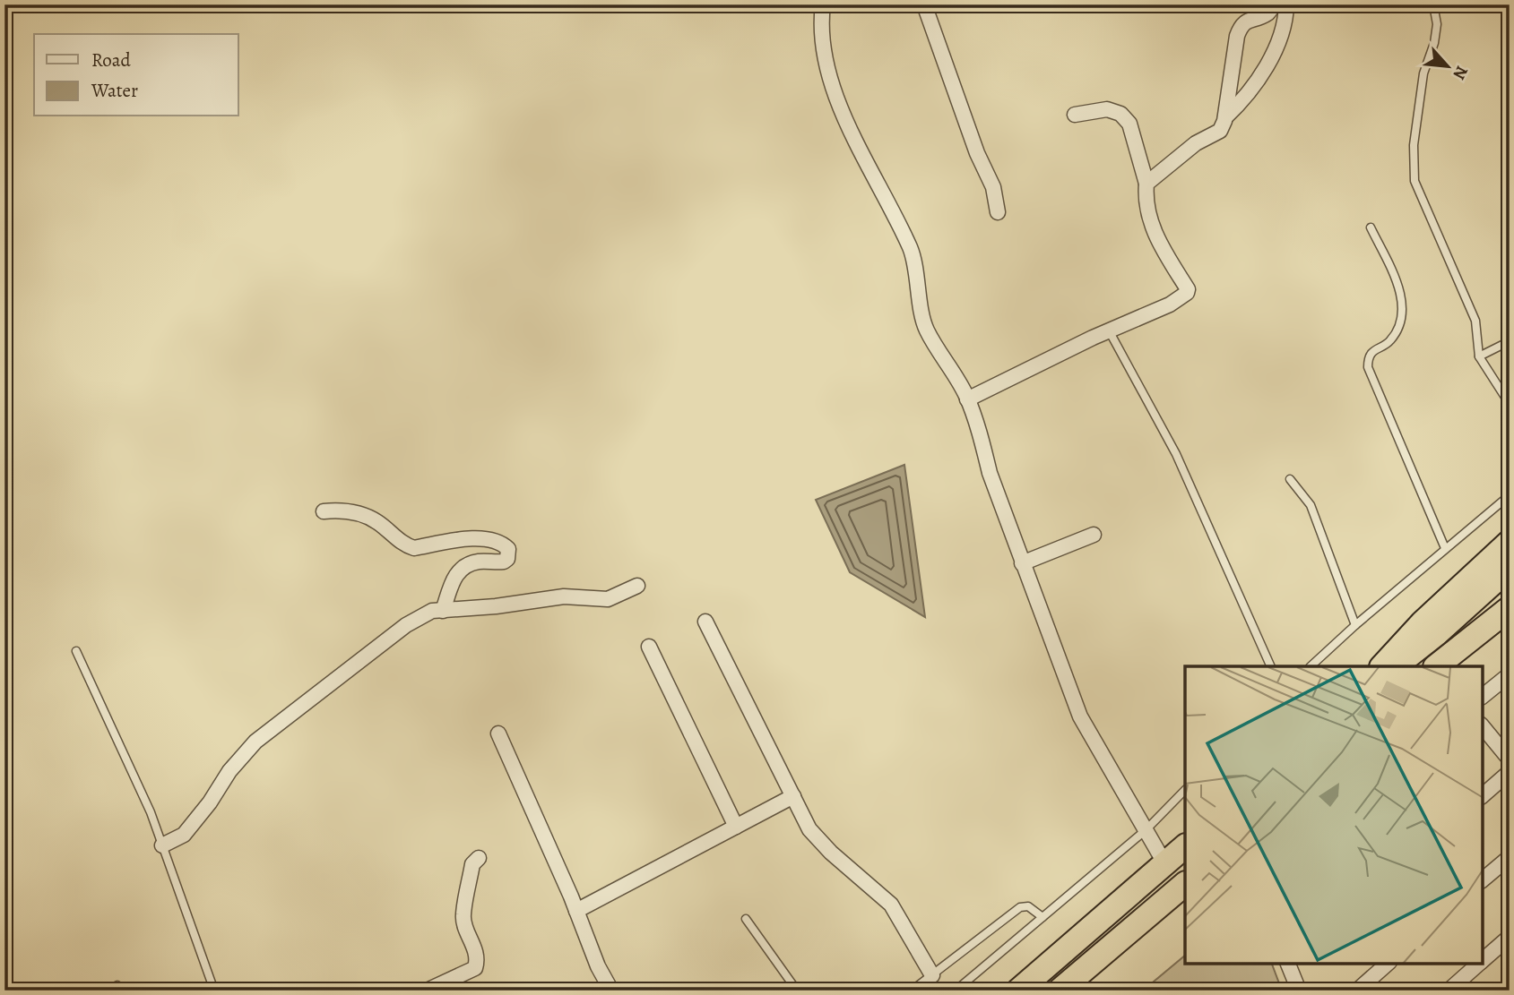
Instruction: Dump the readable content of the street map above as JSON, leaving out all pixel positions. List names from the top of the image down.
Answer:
{
  "legend": ["Road", "Water"],
  "north": "bottom right"
}
